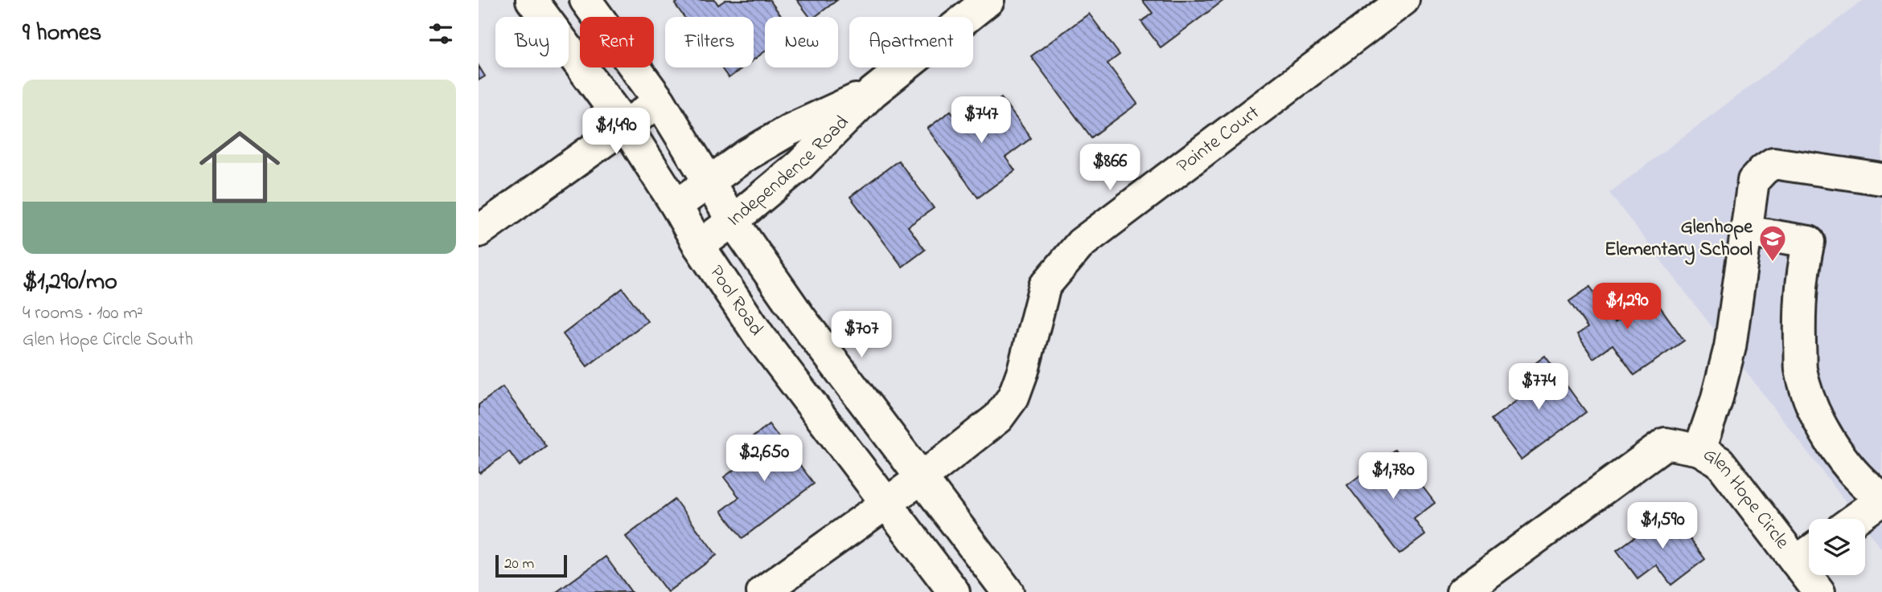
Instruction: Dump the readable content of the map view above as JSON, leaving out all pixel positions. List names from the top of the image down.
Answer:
{
  "streets": {
    "street": [
      "Pointe Court",
      "Independence Road",
      "Pool Road",
      "Glen Hope Circle"
    ]
  },
  "crossings": [
    ["Pointe Court", "Pool Road"],
    ["Independence Road", "Pool Road"]
  ],
  "places": {
    "school or university": ["Glenhope Elementary School"]
  },
  "scale_bar": "20 m",
  "page": {
    "heading": "9 homes",
    "chip": [
      "Buy",
      "Rent",
      "Filters",
      "New",
      "Apartment"
    ],
    "list": [
      {
        "name": "$1,290/mo",
        "note": "4 rooms · 100 m² · Glen Hope Circle South"
      }
    ],
    "price": [
      "$747",
      "$1,490",
      "$866",
      "$1,290",
      "$707",
      "$774",
      "$2,650",
      "$1,780",
      "$1,590"
    ],
    "scale": "20 m"
  }
}
